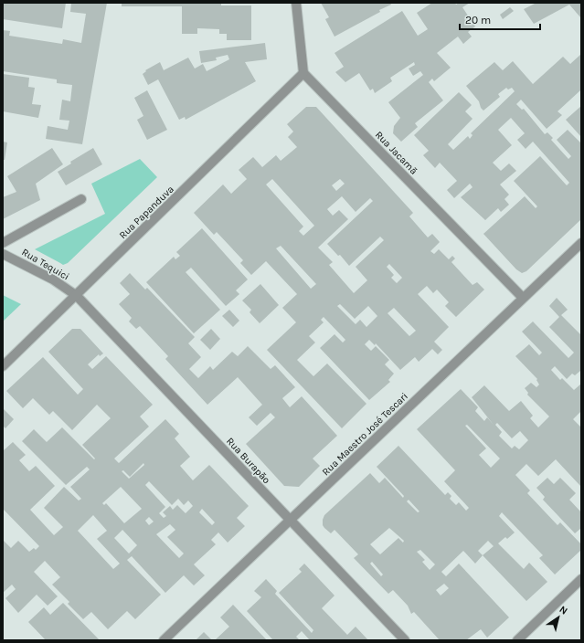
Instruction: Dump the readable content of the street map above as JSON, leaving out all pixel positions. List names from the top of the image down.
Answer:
{
  "streets": {
    "street": [
      "Rua Jacamã",
      "Rua Papanduva",
      "Rua Tequici",
      "Rua Maestro José Tescari",
      "Rua Burapão"
    ]
  },
  "crossings": [
    ["Rua Jacamã", "Rua Papanduva"],
    ["Rua Jacamã", "Rua Maestro José Tescari"],
    ["Rua Papanduva", "Rua Tequici"],
    ["Rua Papanduva", "Rua Burapão"],
    ["Rua Tequici", "Rua Burapão"],
    ["Rua Maestro José Tescari", "Rua Burapão"]
  ],
  "scale_bar": "20 m",
  "north": "top right"
}
